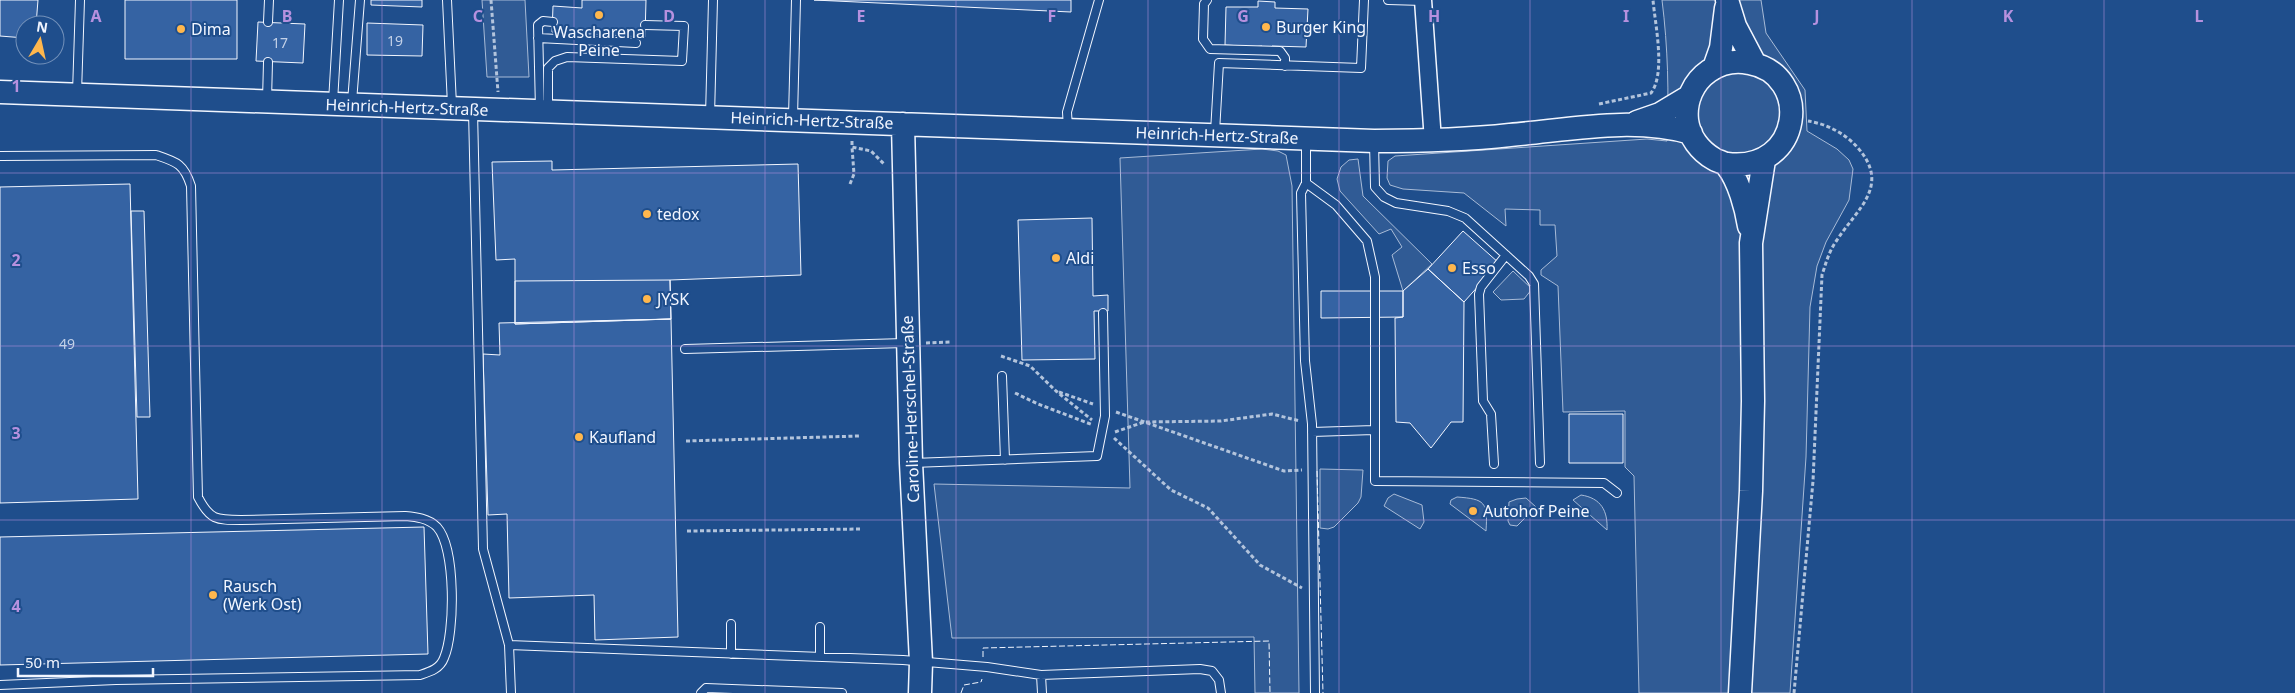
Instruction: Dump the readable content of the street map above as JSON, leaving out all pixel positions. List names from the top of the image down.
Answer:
{
  "streets": {
    "street": ["Heinrich-Hertz-Straße", "Caroline-Herschel-Straße"]
  },
  "crossings": [
    ["Heinrich-Hertz-Straße", "Caroline-Herschel-Straße"]
  ],
  "places": [
    "Wascharena Peine",
    "Burger King",
    "Dima",
    "tedox",
    "Aldi",
    "Esso",
    "JYSK",
    "Kaufland",
    "Autohof Peine",
    "Rausch (Werk Ost)"
  ],
  "house_numbers": ["19", "17", "49"],
  "scale_bar": "50 m",
  "north": "top",
  "grid": {
    "columns": [
      "A",
      "B",
      "C",
      "D",
      "E",
      "F",
      "G",
      "H",
      "I",
      "J",
      "K",
      "L"
    ],
    "rows": [
      "1",
      "2",
      "3",
      "4"
    ]
  }
}
